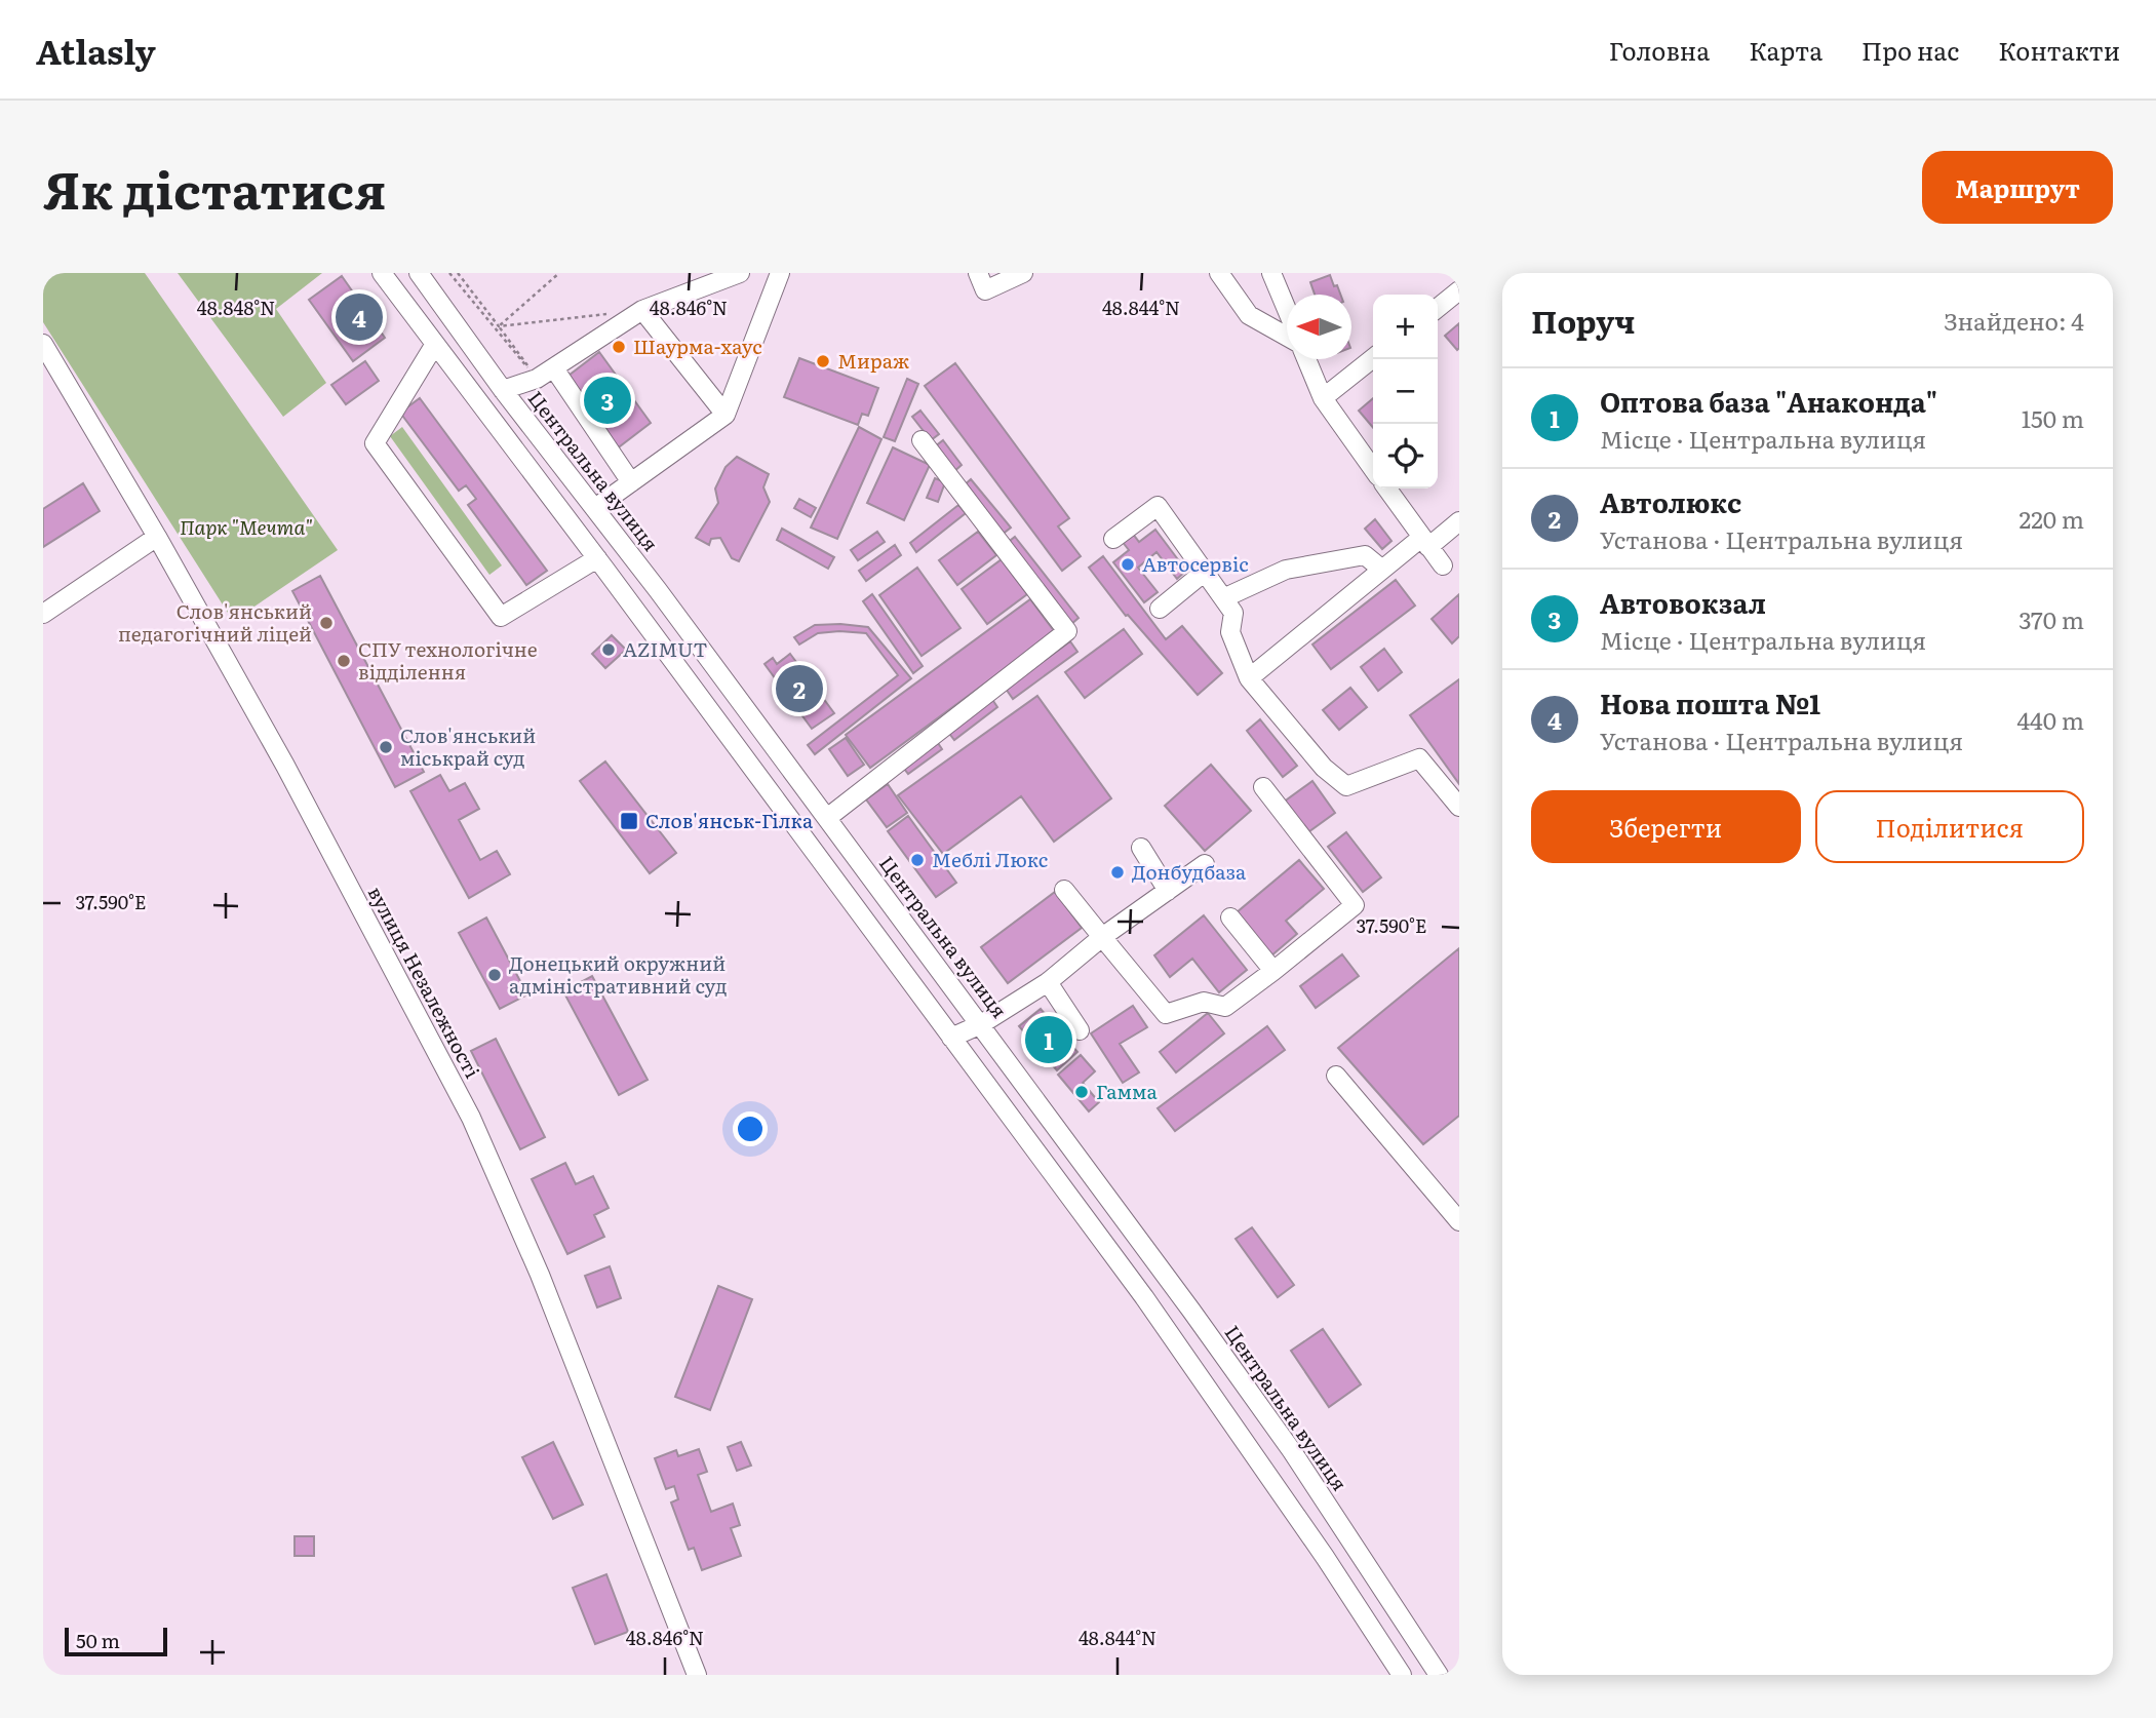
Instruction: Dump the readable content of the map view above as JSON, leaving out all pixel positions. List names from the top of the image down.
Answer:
{
  "streets": {
    "street": ["Центральна вулиця", "вулиця Незалежності"]
  },
  "parks": ["Парк \"Мечта\""],
  "places": {
    "other": [
      "Шаурма-хаус",
      "Мираж",
      "Автосервіс",
      "Слов'янський педагогічний ліцей",
      "AZIMUT",
      "СПУ технологічне відділення",
      "Слов'янський міськрай суд",
      "Меблі Люкс",
      "Донбудбаза",
      "Донецький окружний адміністративний суд",
      "Гамма"
    ],
    "transit": ["Слов'янськ-Гілка"]
  },
  "scale_bar": "50 m",
  "north": "left",
  "page": {
    "header": "Atlasly",
    "nav": [
      "Головна",
      "Карта",
      "Про нас",
      "Контакти"
    ],
    "title": "Як дістатися",
    "buttons": [
      "Маршрут",
      ["Зберегти", "Поділитися"]
    ],
    "heading": ["Поруч", "Знайдено: 4"],
    "pins": [
      "4",
      "3",
      "2",
      "1"
    ],
    "map_buttons": ["+", "−"],
    "list": [
      {
        "mark": "1",
        "name": "Оптова база \"Анаконда\"",
        "note": "Місце · Центральна вулиця",
        "value": "150 m"
      },
      {
        "mark": "2",
        "name": "Автолюкс",
        "note": "Установа · Центральна вулиця",
        "value": "220 m"
      },
      {
        "mark": "3",
        "name": "Автовокзал",
        "note": "Місце · Центральна вулиця",
        "value": "370 m"
      },
      {
        "mark": "4",
        "name": "Нова пошта №1",
        "note": "Установа · Центральна вулиця",
        "value": "440 m"
      }
    ],
    "scale": "50 m"
  },
  "coordinates": [
    "48.848°N",
    "48.846°N",
    "48.844°N",
    "37.590°E"
  ]
}
